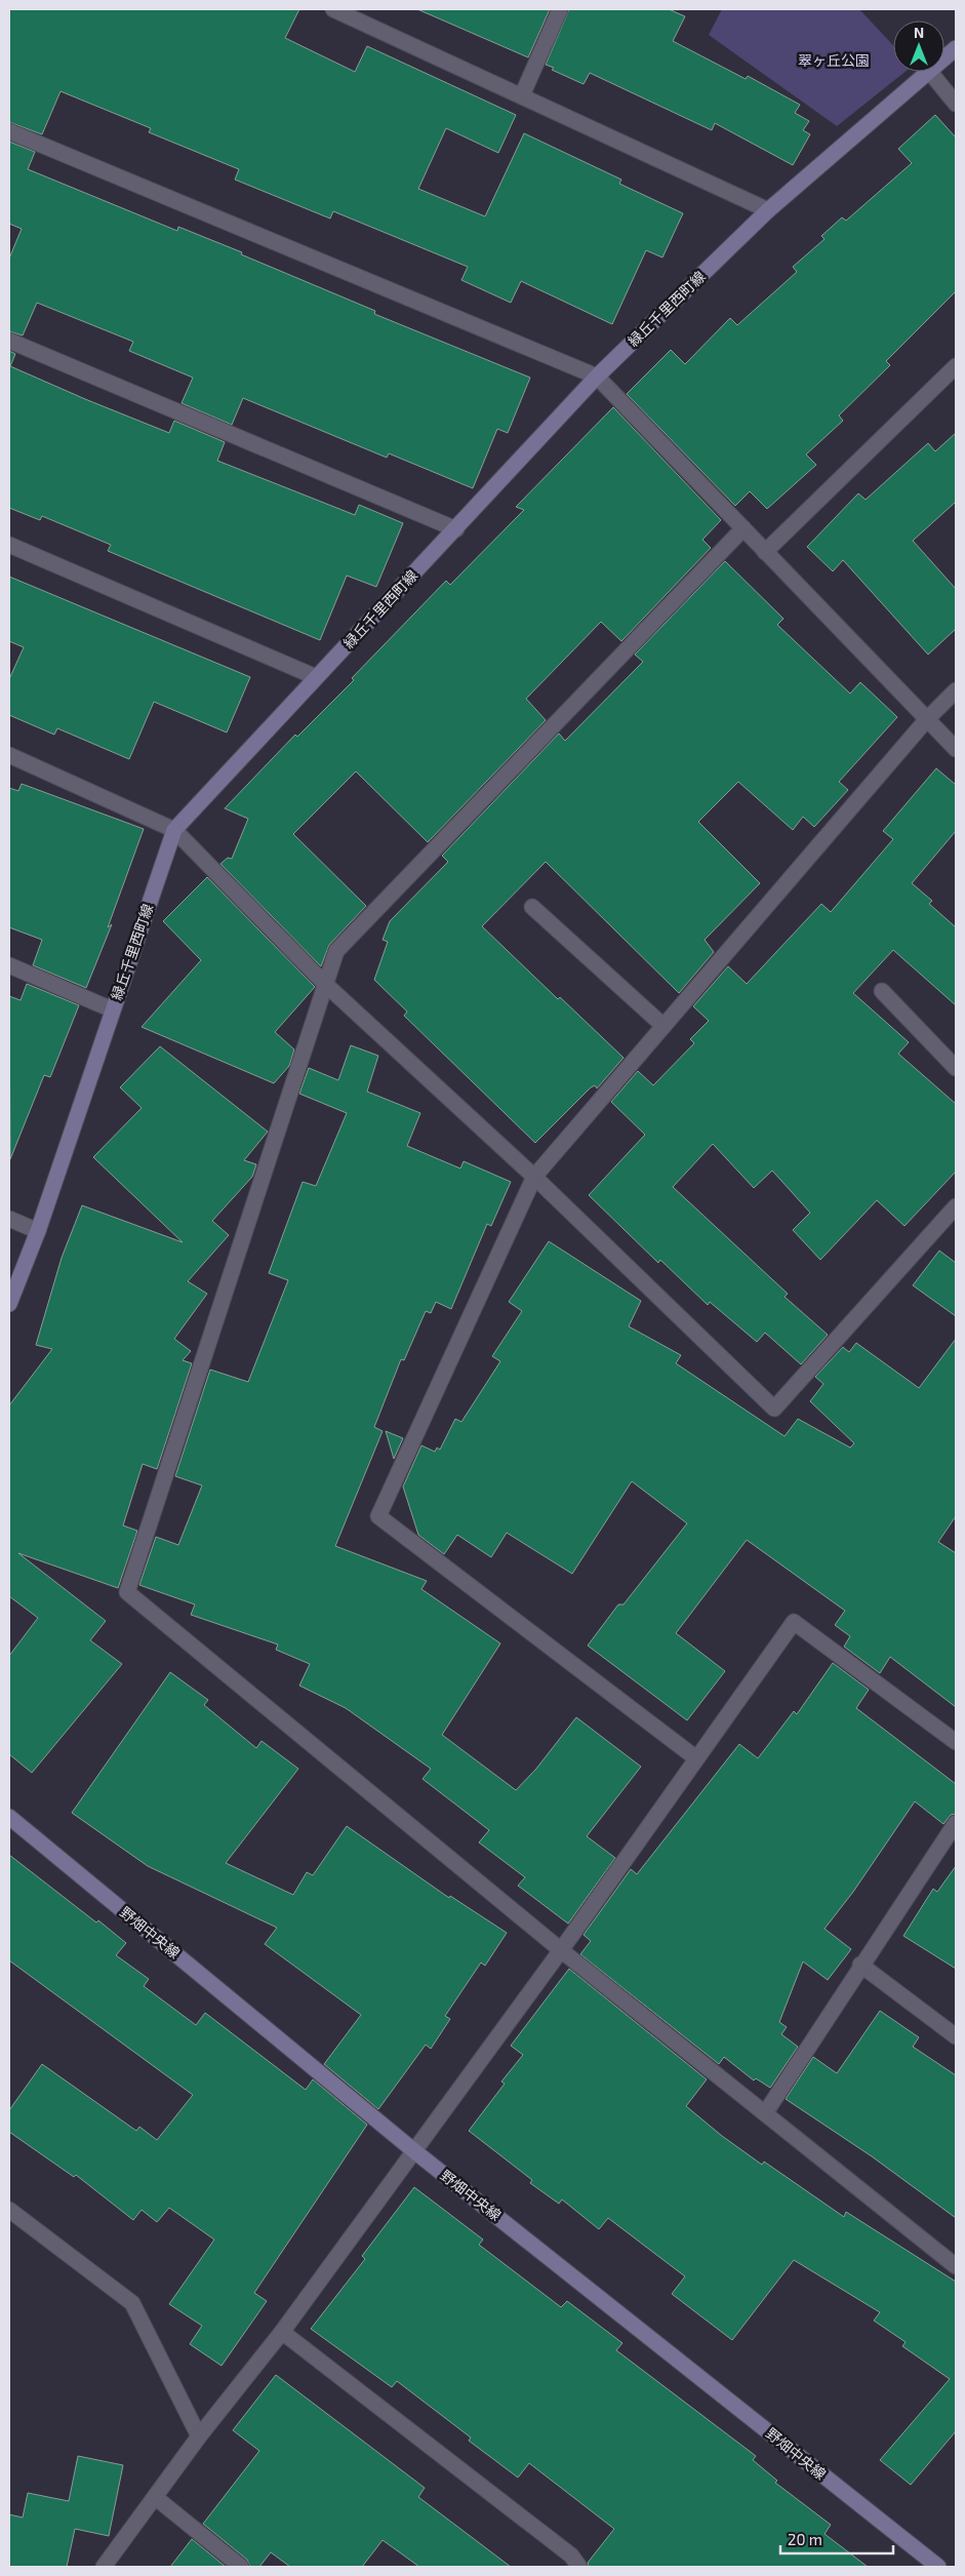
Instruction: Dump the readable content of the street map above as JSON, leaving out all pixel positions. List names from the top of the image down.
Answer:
{
  "streets": {
    "street": ["緑丘千里西町線", "野畑中央線"]
  },
  "parks": ["翠ヶ丘公園"],
  "scale_bar": "20 m",
  "north": "top"
}
